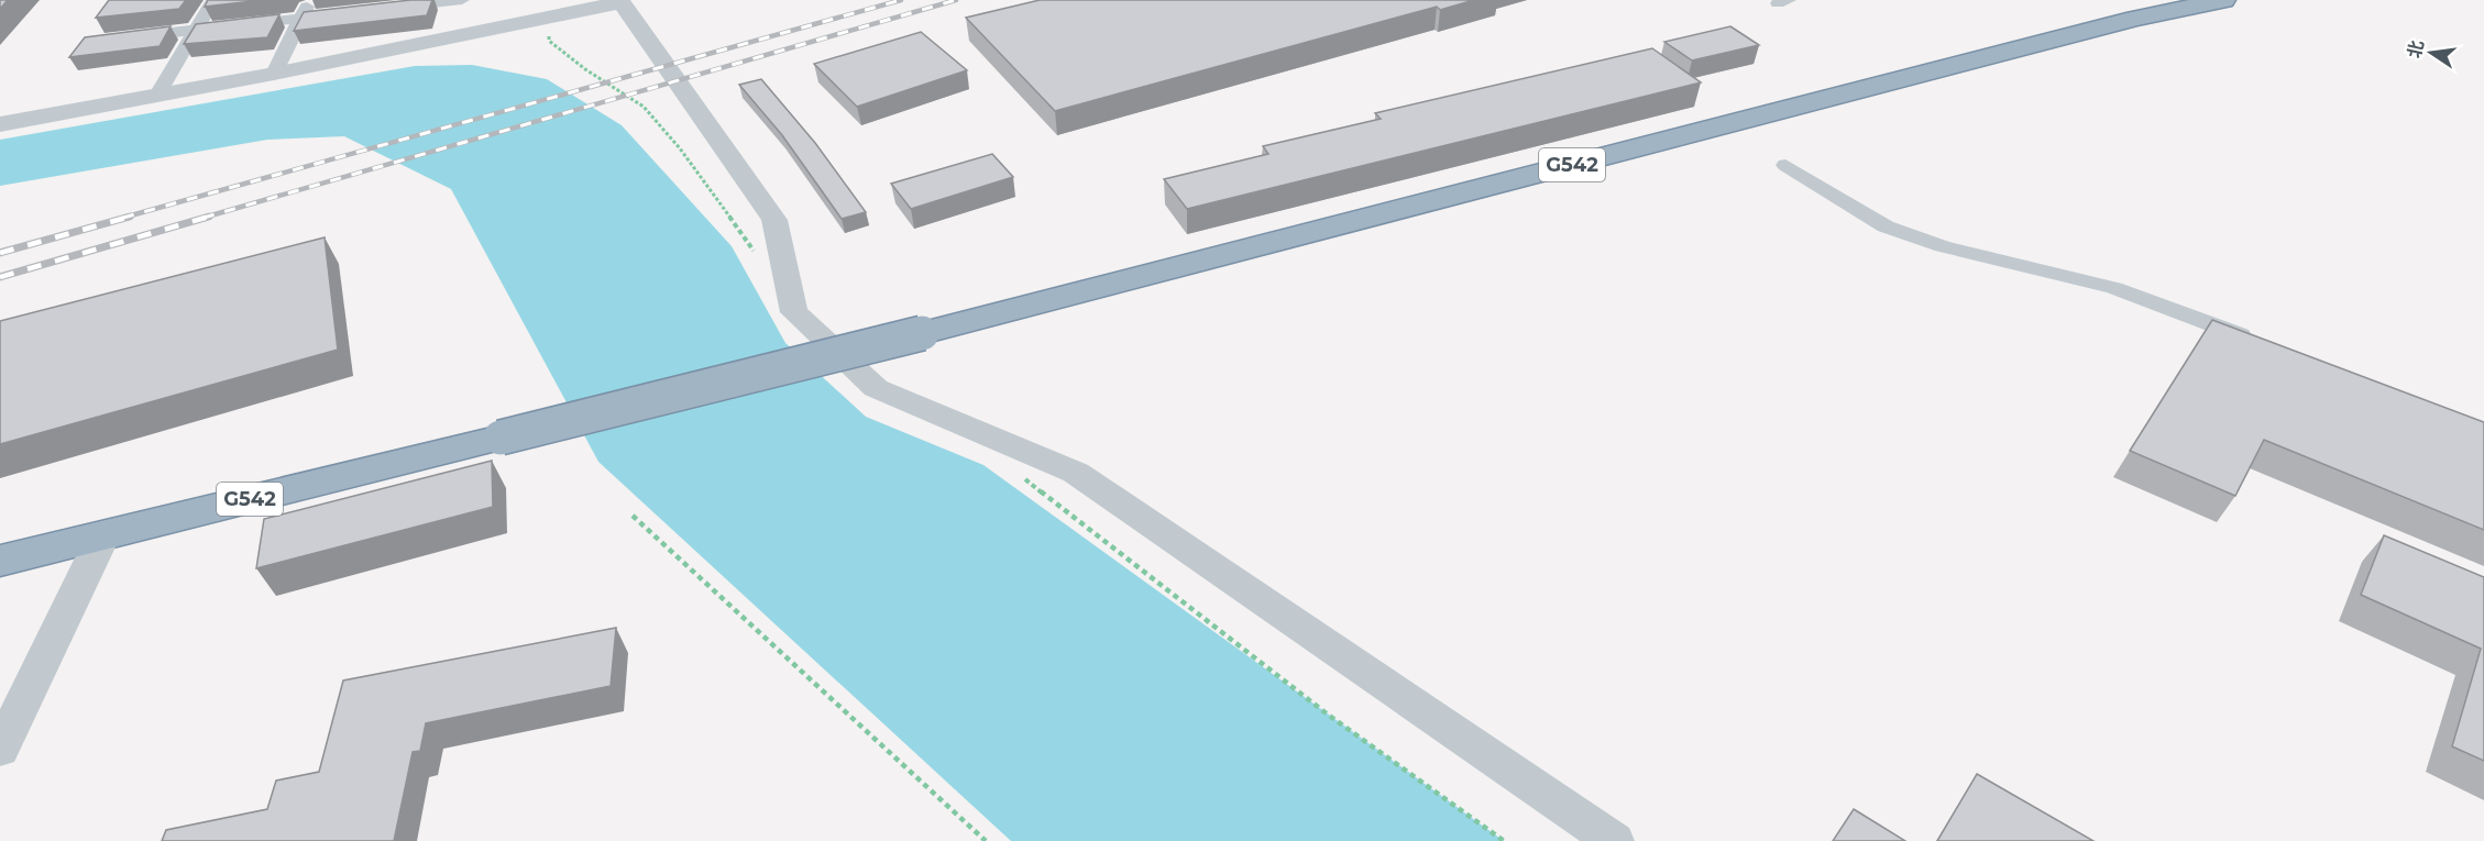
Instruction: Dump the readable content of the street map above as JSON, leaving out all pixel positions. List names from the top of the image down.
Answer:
{
  "streets": {
    "highway": ["G542"]
  },
  "north": "left"
}
